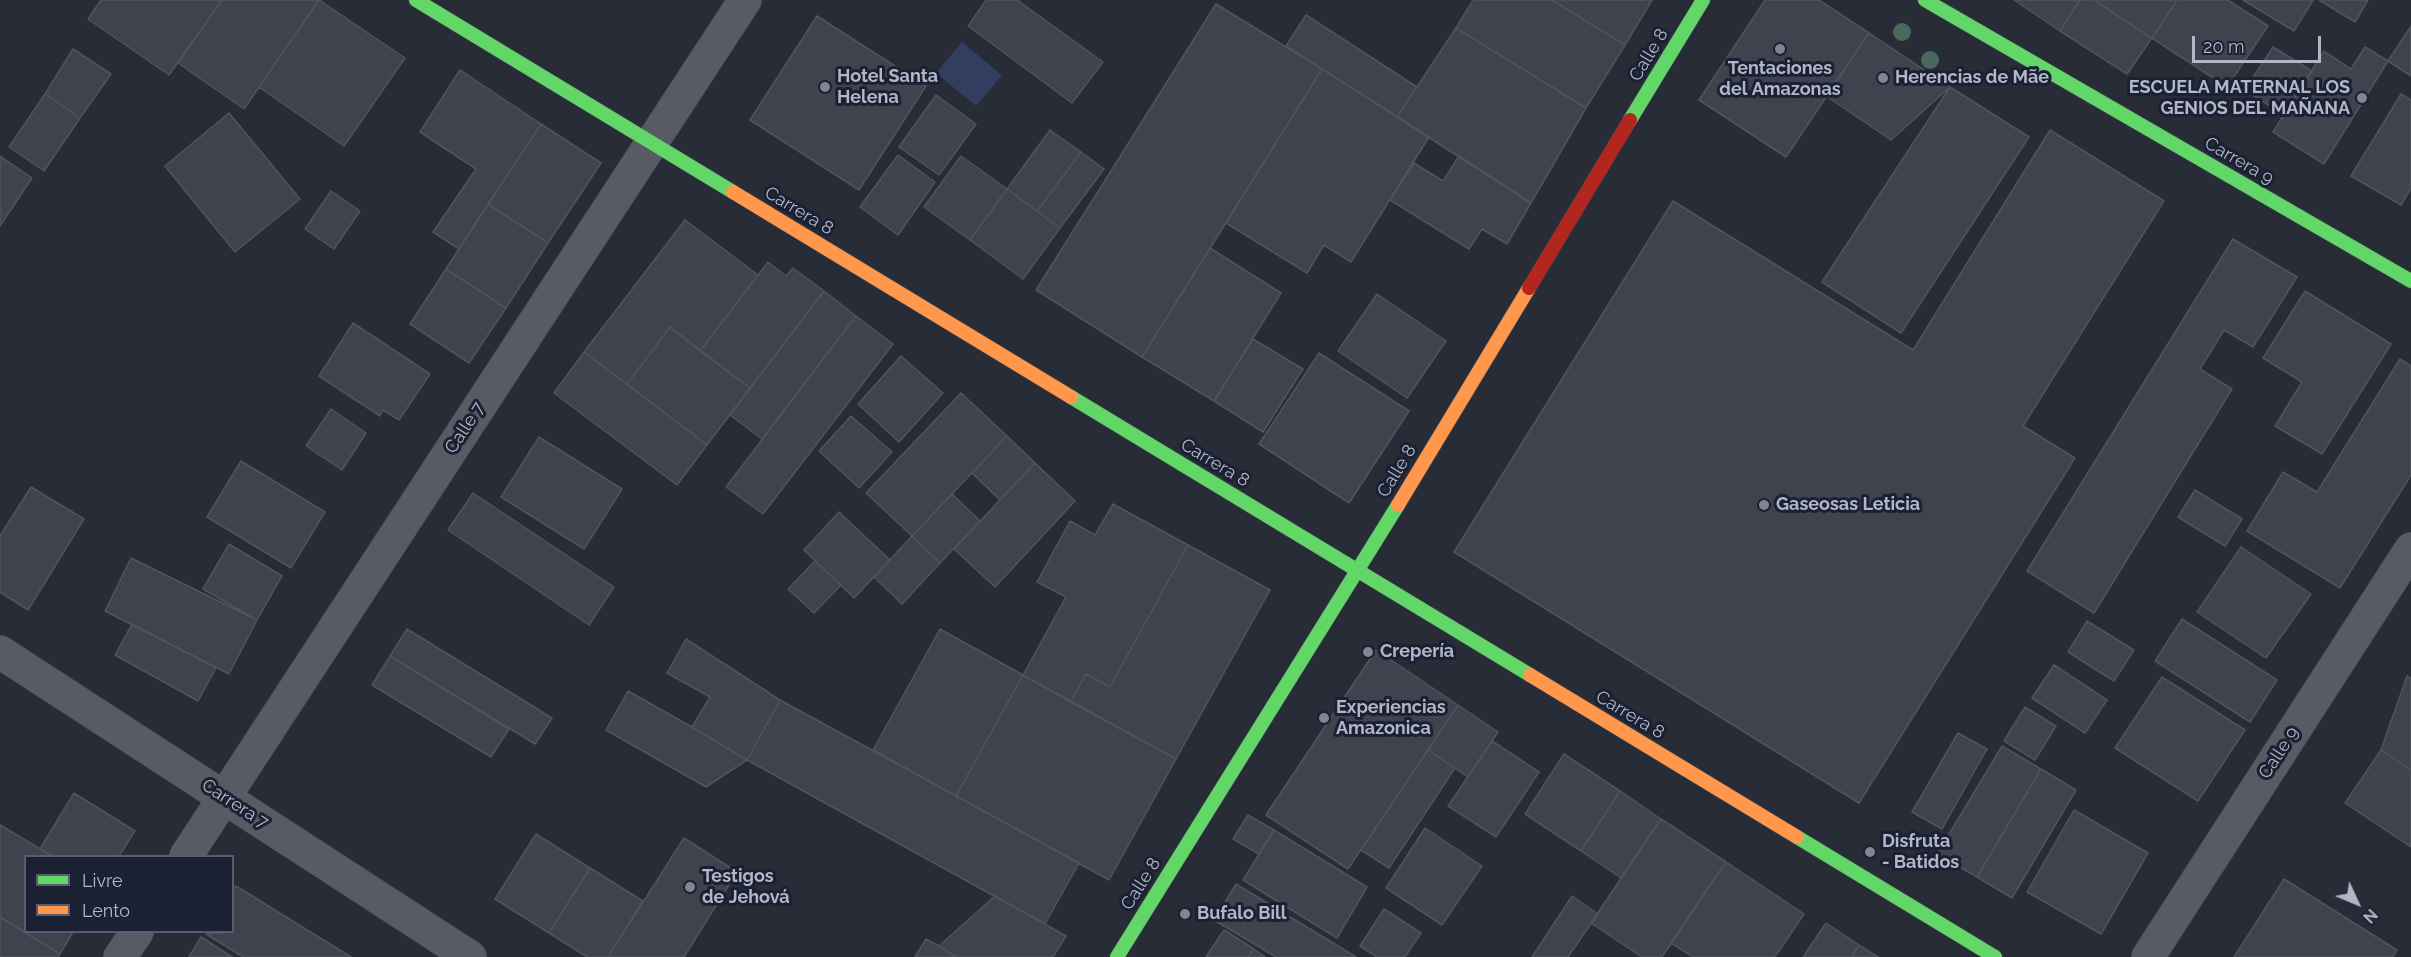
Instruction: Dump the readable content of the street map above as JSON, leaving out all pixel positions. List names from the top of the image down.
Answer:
{
  "streets": {
    "street": [
      "Calle 8",
      "Carrera 9",
      "Carrera 8",
      "Calle 7",
      "Calle 9",
      "Carrera 7"
    ]
  },
  "crossings": [
    ["Calle 8", "Carrera 8"],
    ["Carrera 8", "Calle 7"],
    ["Calle 7", "Carrera 7"]
  ],
  "places": [
    "Tentaciones del Amazonas",
    "Herencias de Mãe",
    "Hotel Santa Helena",
    "ESCUELA MATERNAL LOS GENIOS DEL MAÑANA",
    "Gaseosas Leticia",
    "Crepería",
    "Experiencias Amazonica",
    "Disfruta - Batidos",
    "Testigos de Jehová",
    "Bufalo Bill"
  ],
  "legend": ["Livre", "Lento"],
  "scale_bar": "20 m",
  "north": "bottom right"
}
